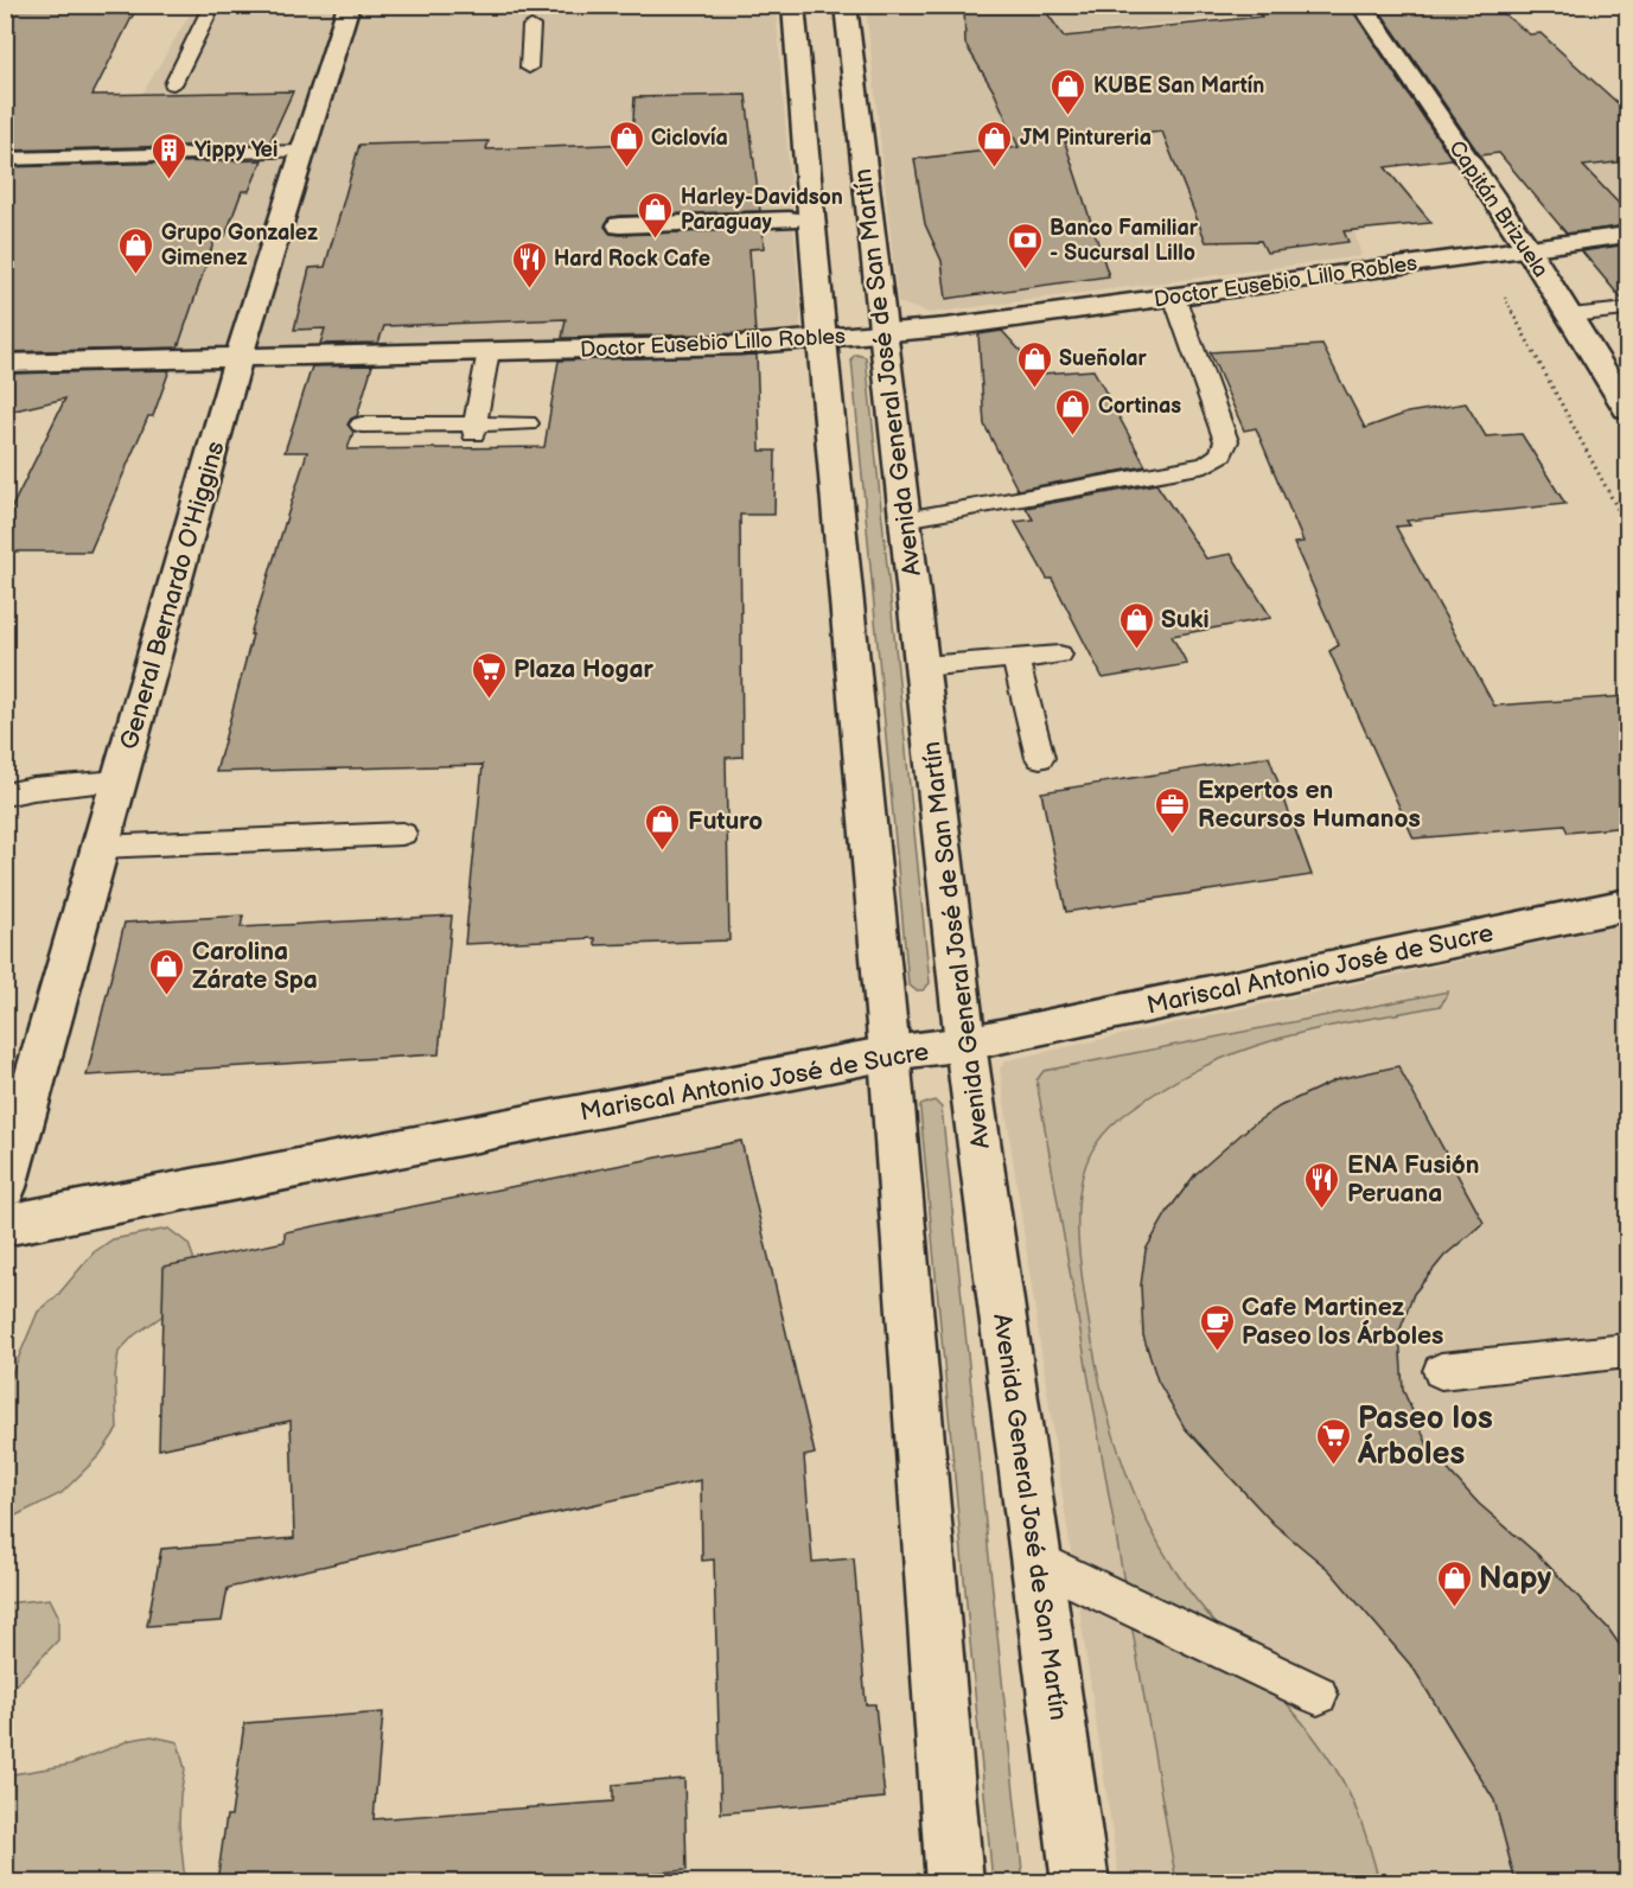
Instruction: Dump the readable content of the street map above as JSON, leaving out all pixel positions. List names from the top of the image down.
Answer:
{
  "streets": {
    "main road": [
      "Capitán Brizuela",
      "Doctor Eusebio Lillo Robles",
      "Avenida General José de San Martín",
      "General Bernardo O'Higgins",
      "Mariscal Antonio José de Sucre"
    ]
  },
  "crossings": [
    ["Capitán Brizuela", "Doctor Eusebio Lillo Robles"],
    ["Doctor Eusebio Lillo Robles", "Avenida General José de San Martín"],
    ["Doctor Eusebio Lillo Robles", "General Bernardo O'Higgins"],
    ["Avenida General José de San Martín", "Mariscal Antonio José de Sucre"]
  ],
  "places": {
    "shop": [
      "KUBE San Martín",
      "Ciclovía",
      "JM Pintureria",
      "Harley-Davidson Paraguay",
      "Grupo Gonzalez Gimenez",
      "Sueñolar",
      "Cortinas",
      "Suki",
      "Futuro",
      "Carolina Zárate Spa",
      "Napy"
    ],
    "building": ["Yippy Yei"],
    "bank": ["Banco Familiar - Sucursal Lillo"],
    "restaurant": ["Hard Rock Cafe", "ENA Fusión Peruana"],
    "supermarket": ["Plaza Hogar", "Paseo los Árboles"],
    "office": ["Expertos en Recursos Humanos"],
    "cafe": ["Cafe Martinez Paseo los Árboles"]
  }
}
